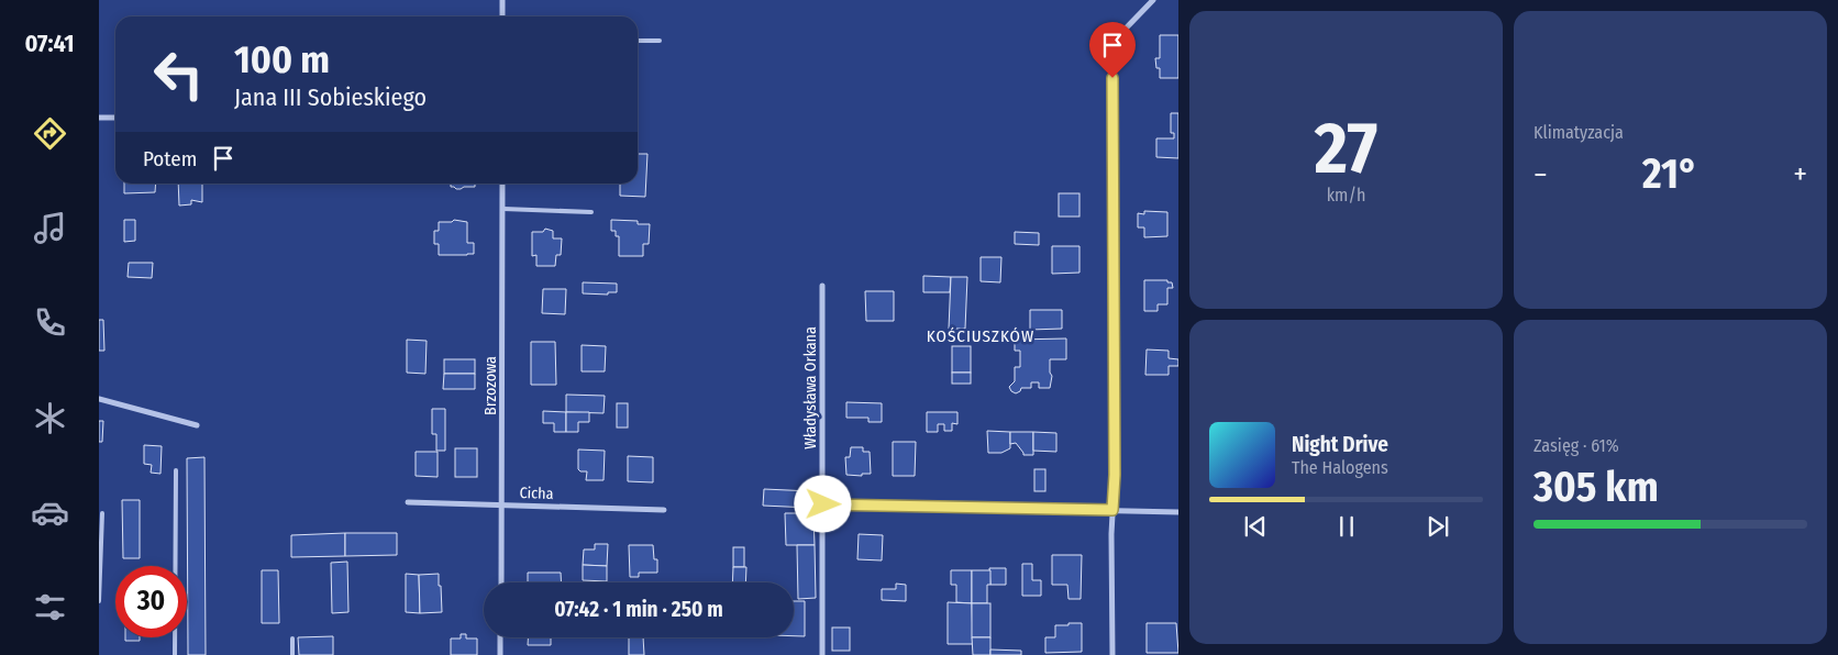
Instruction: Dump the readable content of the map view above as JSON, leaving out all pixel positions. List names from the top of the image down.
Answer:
{
  "streets": {
    "street": ["Brzozowa", "Władysława Orkana", "Cicha"]
  },
  "crossings": [
    ["Brzozowa", "Cicha"]
  ],
  "districts": ["KOŚCIUSZKÓW"],
  "page": {
    "tabs": "07:41",
    "tile": [
      ["27", "km/h"],
      "Klimatyzacja",
      ["Zasięg · 61%", "305 km"]
    ],
    "turn": ["100 m", "Jana III Sobieskiego"],
    "then": "Potem",
    "heat": ["−", "21°", "+"],
    "song": ["Night Drive", "The Halogens"],
    "limit": "30",
    "trip": "07:42 · 1 min · 250 m"
  }
}
